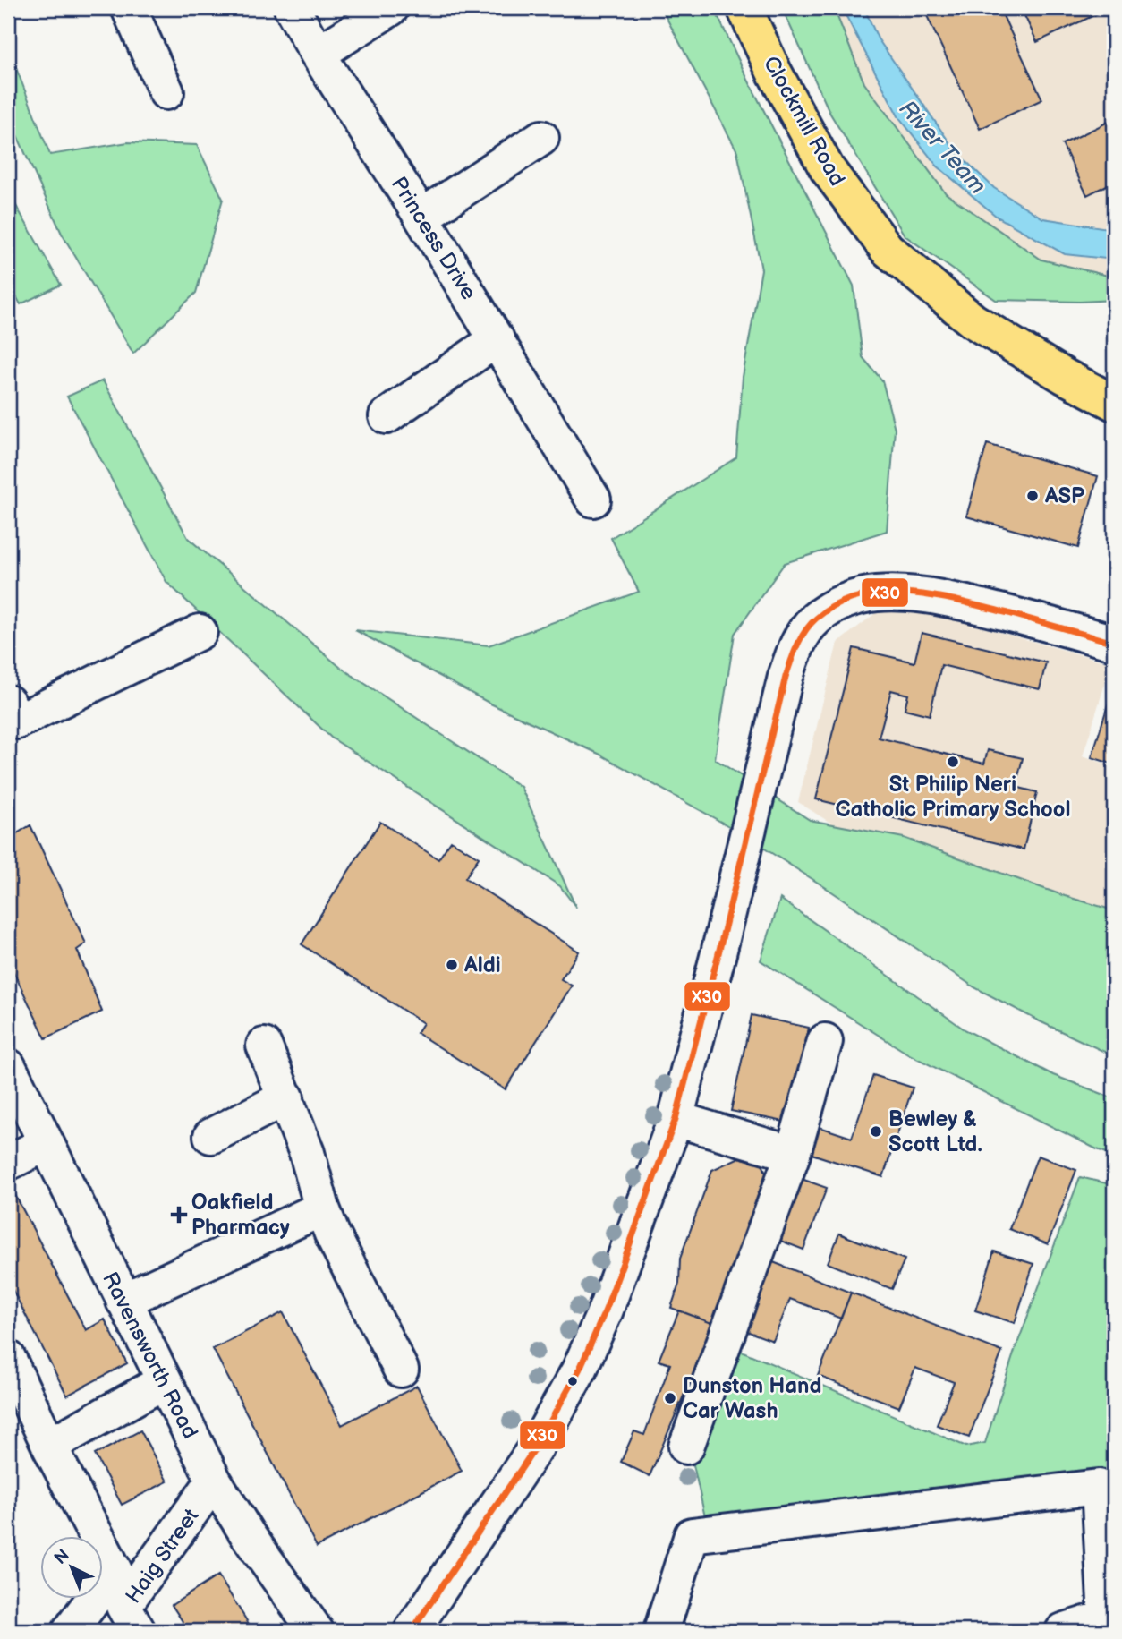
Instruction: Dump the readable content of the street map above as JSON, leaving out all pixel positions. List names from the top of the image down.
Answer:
{
  "streets": {
    "main road": ["Clockmill Road"],
    "street": ["Princess Drive", "Ravensworth Road", "Haig Street"]
  },
  "crossings": [
    ["Ravensworth Road", "Haig Street"]
  ],
  "water": ["River Team"],
  "places": {
    "other": [
      "ASP",
      "St Philip Neri Catholic Primary School",
      "Aldi",
      "Bewley & Scott Ltd.",
      "Dunston Hand Car Wash"
    ],
    "health": ["Oakfield Pharmacy"]
  },
  "lines": ["transit line X30"],
  "north": "top left"
}
